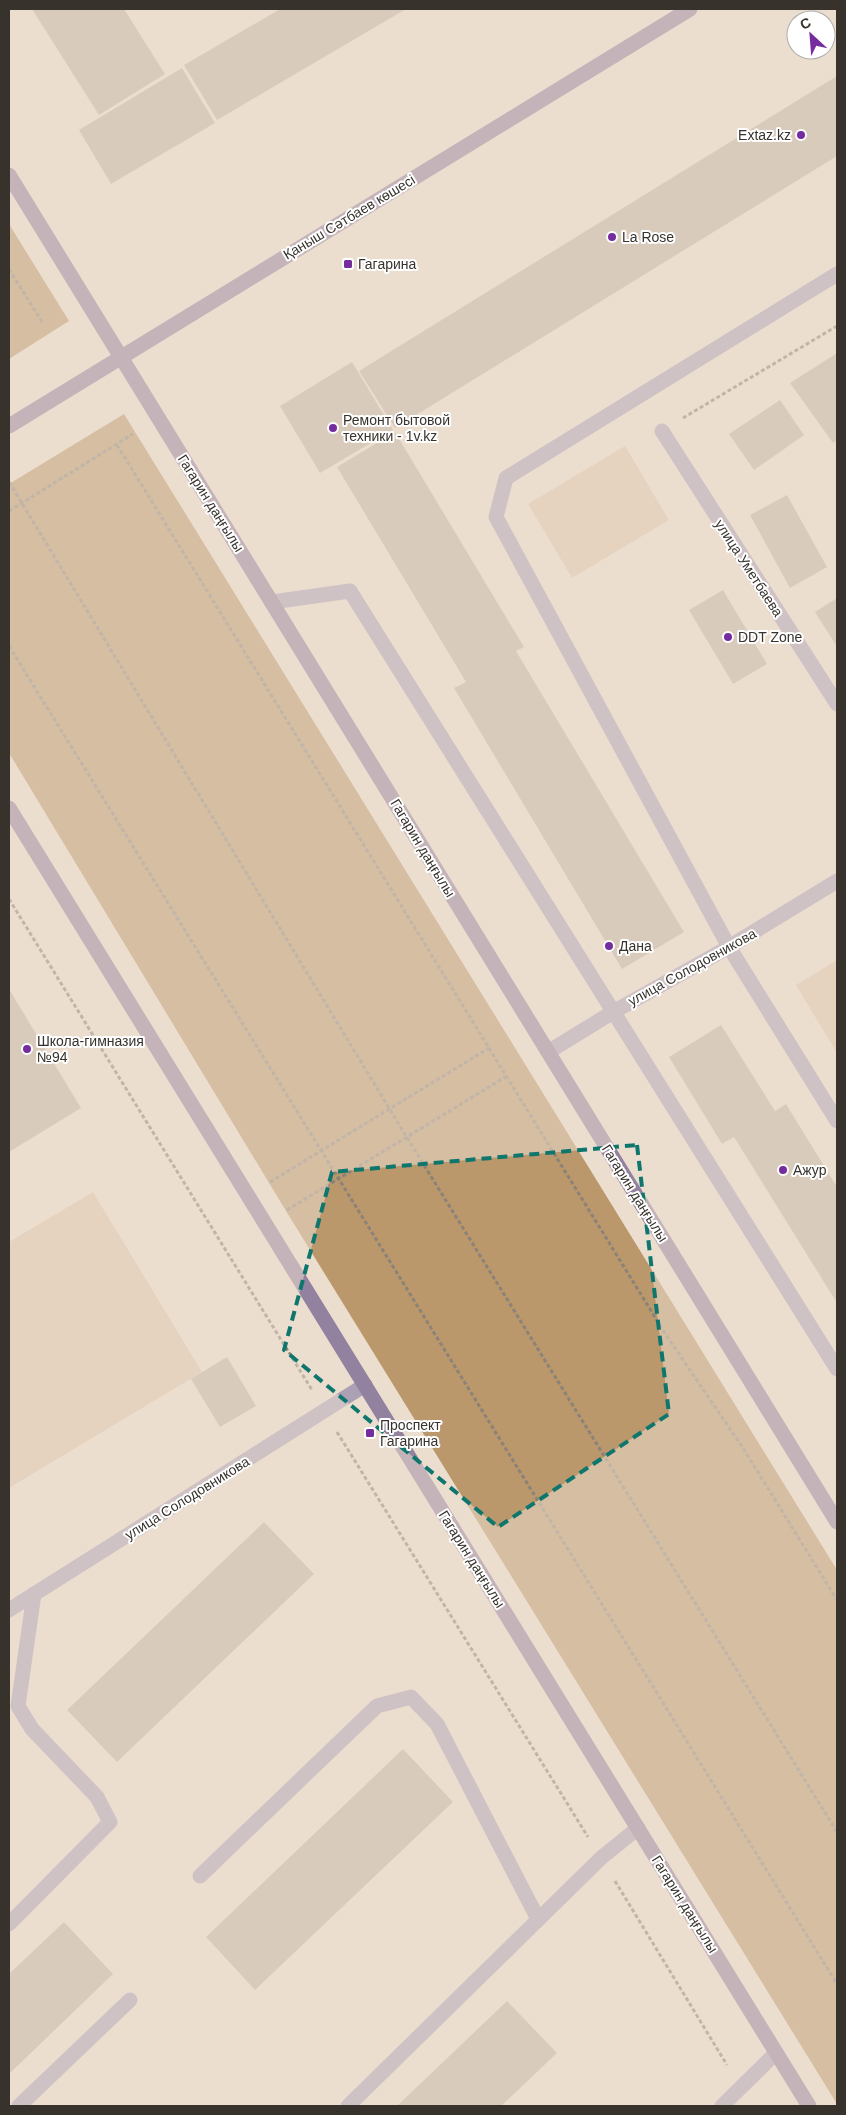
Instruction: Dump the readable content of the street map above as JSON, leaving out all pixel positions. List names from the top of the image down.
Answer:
{
  "streets": {
    "street": [
      "Қаныш Сәтбаев көшесі",
      "Гагарин даңғылы",
      "улица Уметбаева",
      "улица Солодовникова"
    ]
  },
  "crossings": [
    ["Қаныш Сәтбаев көшесі", "Гагарин даңғылы"],
    ["Гагарин даңғылы", "улица Солодовникова"]
  ],
  "places": {
    "other": [
      "Extaz.kz",
      "La Rose",
      "Ремонт бытовой техники - 1v.kz",
      "DDT Zone",
      "Дана",
      "Школа-гимназия №94",
      "Ажур"
    ],
    "transit": ["Гагарина", "Проспект Гагарина"]
  },
  "north": "top left"
}
